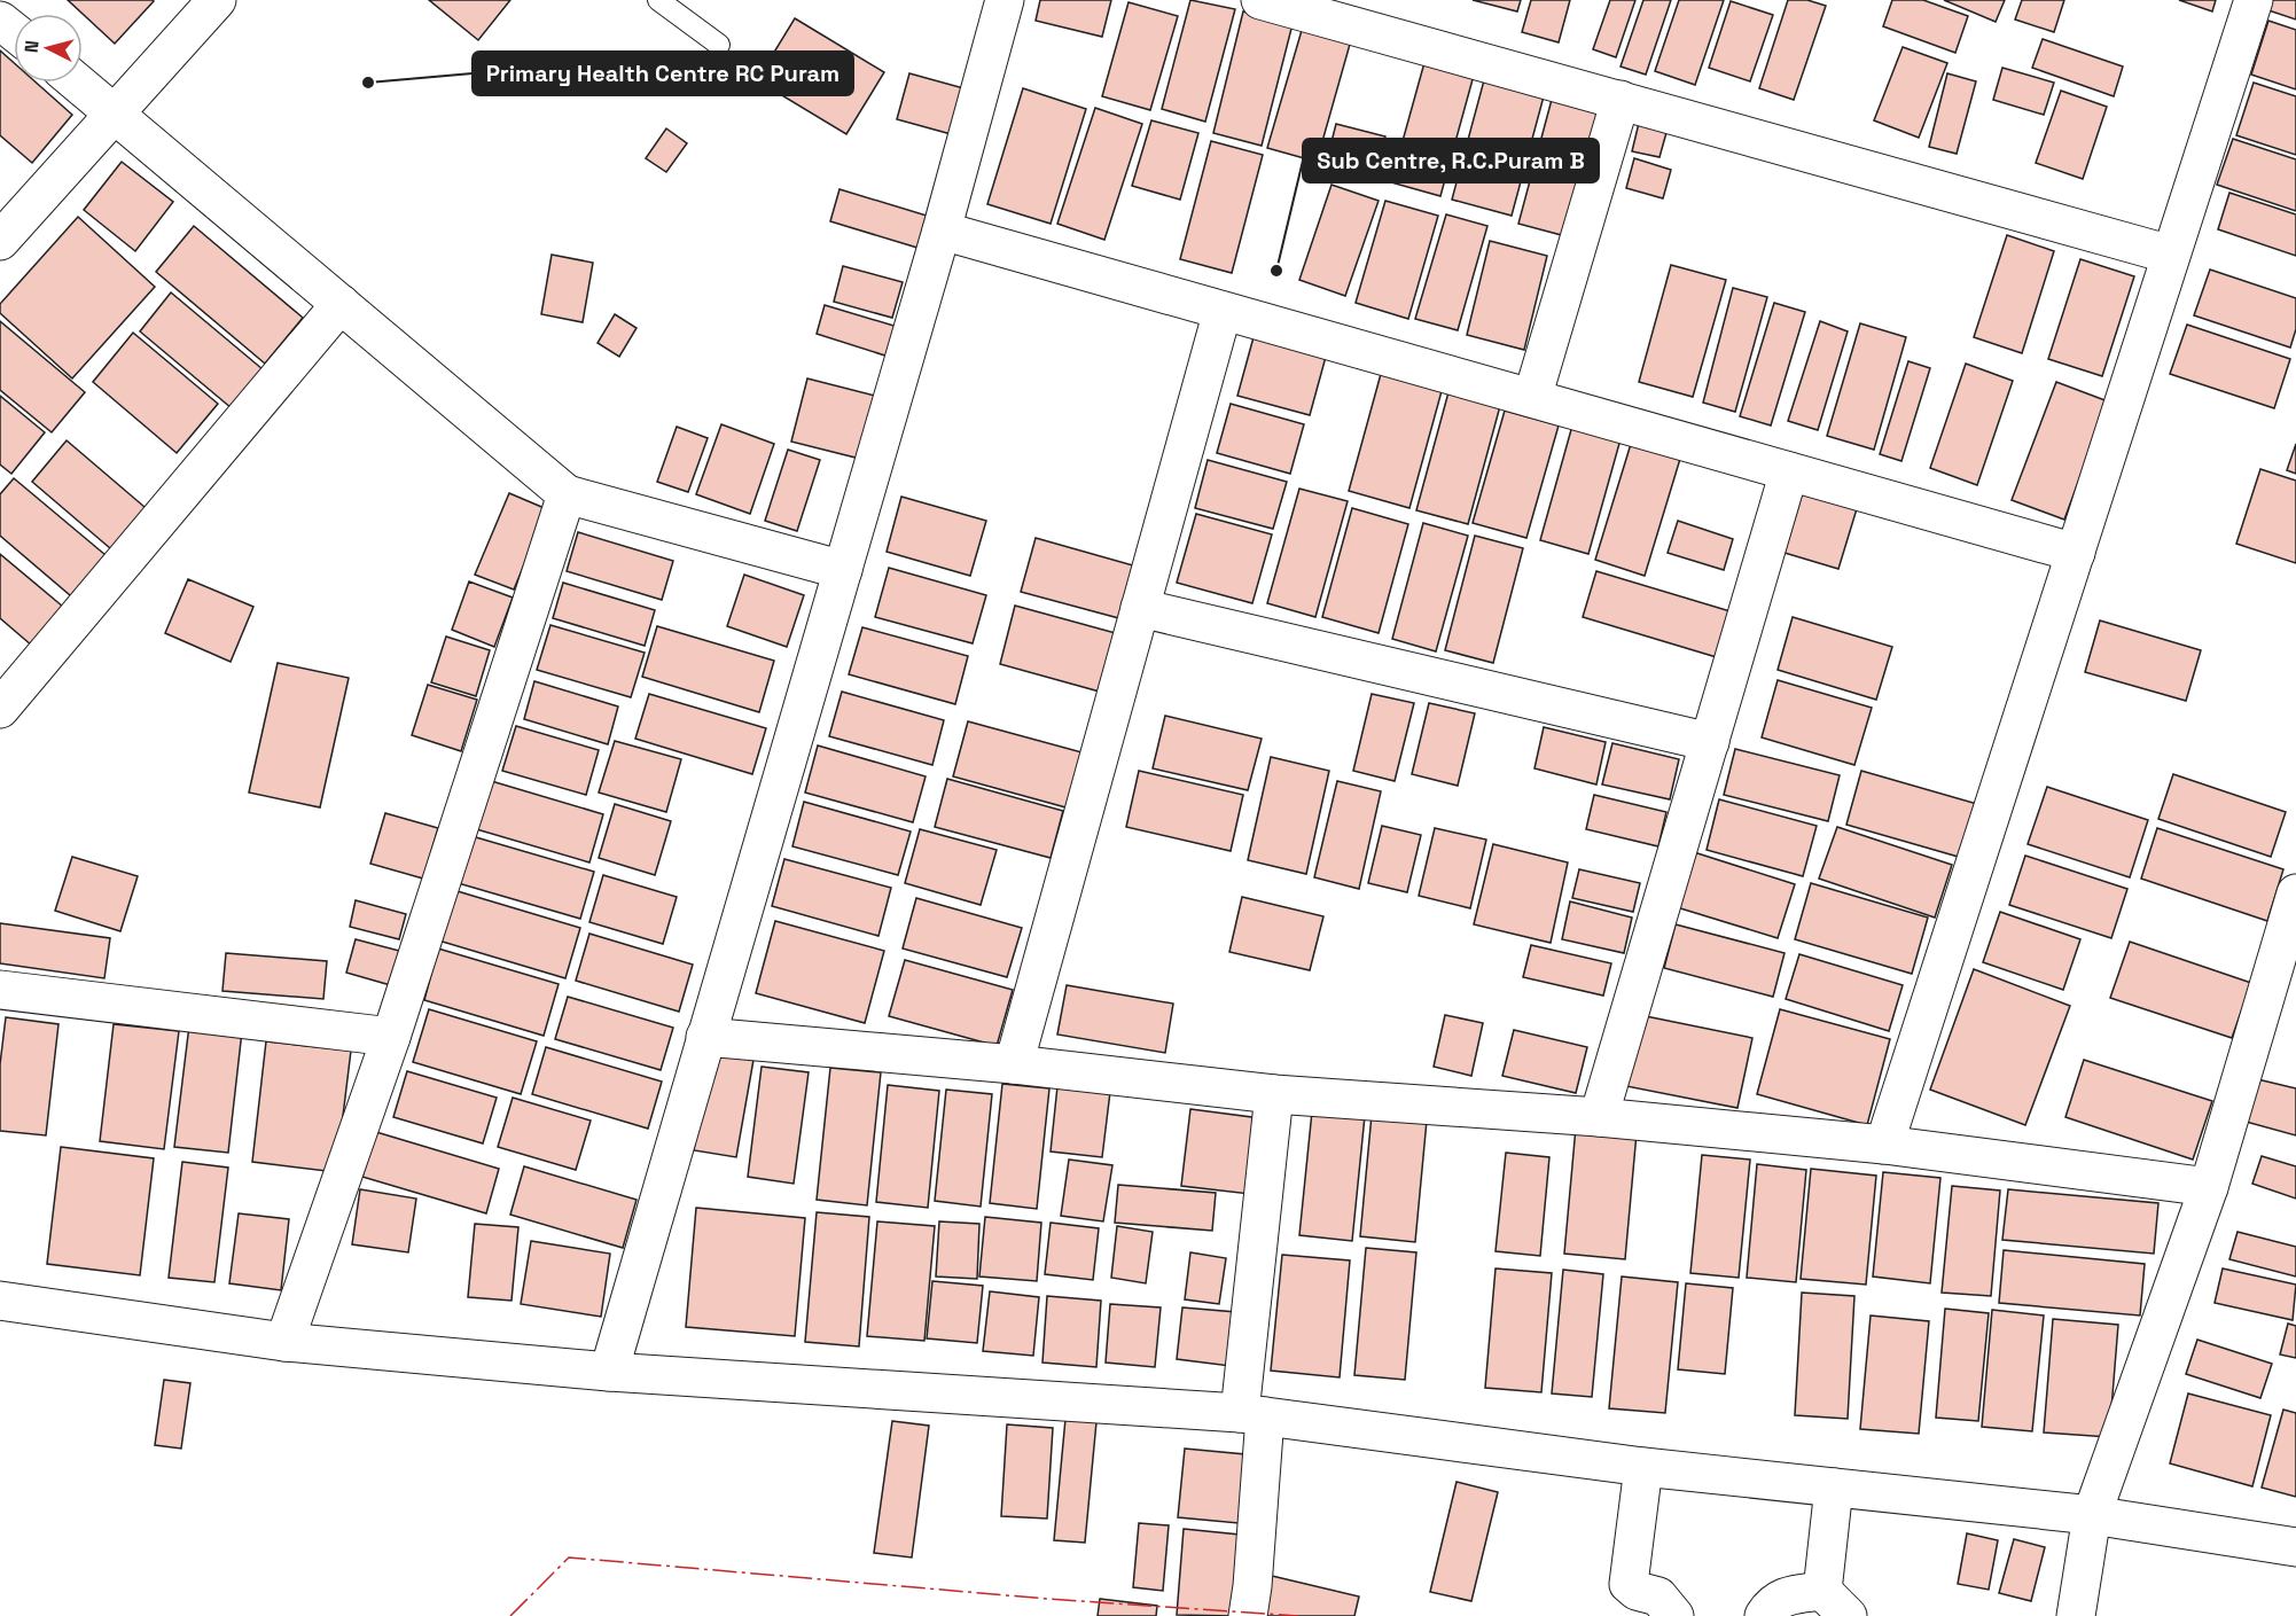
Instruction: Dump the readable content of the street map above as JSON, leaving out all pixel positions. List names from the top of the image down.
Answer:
{
  "places": ["Primary Health Centre RC Puram", "Sub Centre, R.C.Puram B"],
  "north": "left"
}
